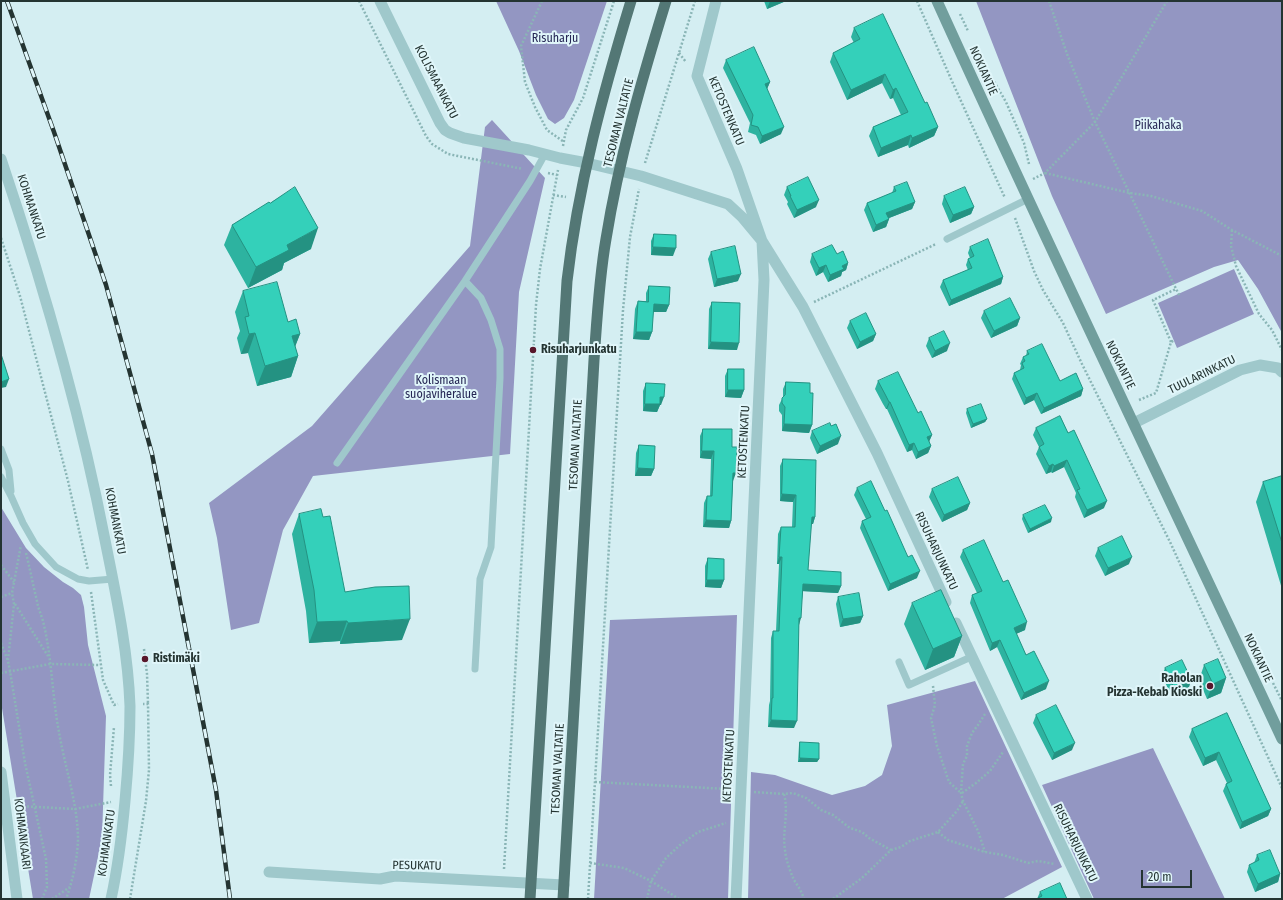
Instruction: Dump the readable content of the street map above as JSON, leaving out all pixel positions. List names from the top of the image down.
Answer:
{
  "streets": {
    "main road": ["NOKIANTIE", "TESOMAN VALTATIE"],
    "street": [
      "KOLISMAANKATU",
      "KETOSTENKATU",
      "KOHMANKATU",
      "TUULARINKATU",
      "RISUHARJUNKATU",
      "KOHMANKAARI",
      "PESUKATU"
    ]
  },
  "crossings": [
    ["NOKIANTIE", "TUULARINKATU"],
    ["KOLISMAANKATU", "KETOSTENKATU"],
    ["KOLISMAANKATU", "TESOMAN VALTATIE"],
    ["KOLISMAANKATU", "RISUHARJUNKATU"],
    ["KETOSTENKATU", "RISUHARJUNKATU"],
    ["TESOMAN VALTATIE", "PESUKATU"]
  ],
  "parks": ["Risuharju", "Piikahaka", "Kolismaan suojaviheralue"],
  "places": ["Risuharjunkatu", "Ristimäki", "Raholan Pizza-Kebab Kioski"],
  "scale_bar": "20 m"
}
